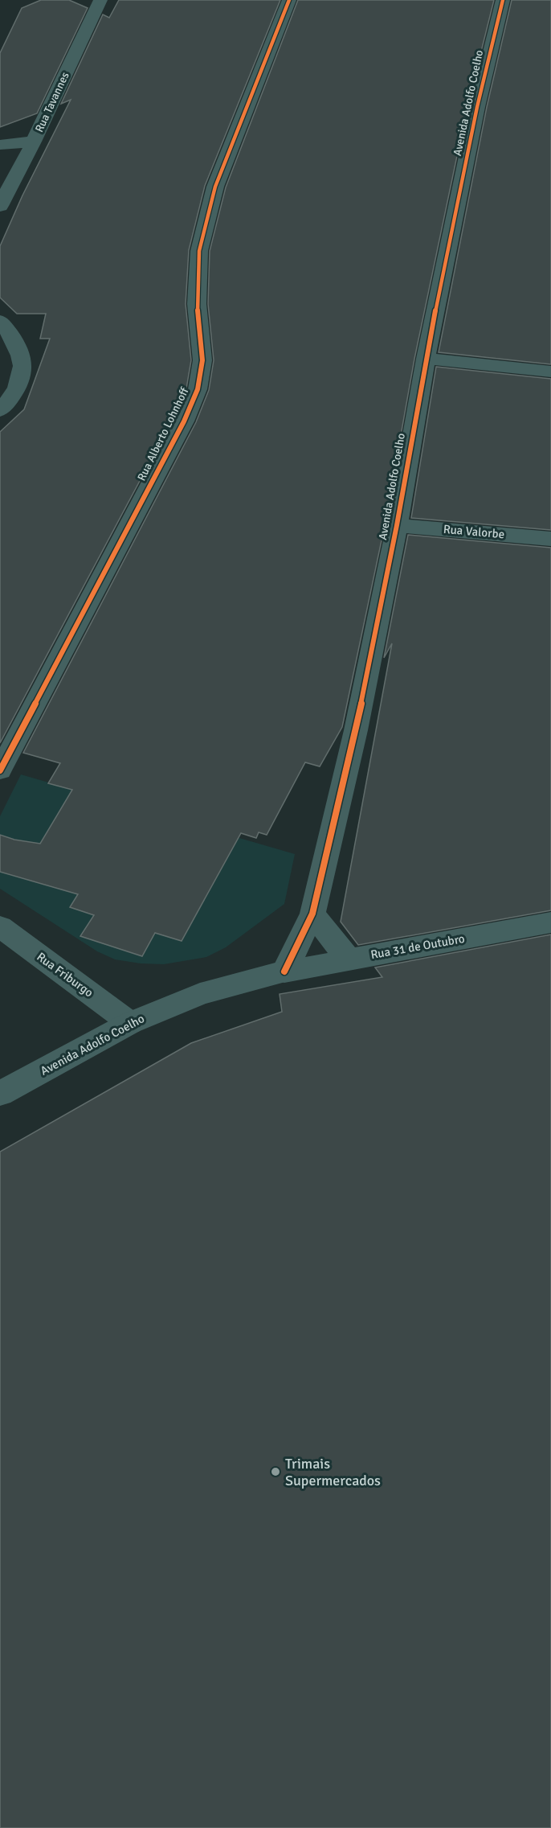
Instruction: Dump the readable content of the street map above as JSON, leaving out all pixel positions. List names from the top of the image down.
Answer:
{
  "streets": {
    "street": [
      "Rua Tavannes",
      "Avenida Adolfo Coelho",
      "Rua Alberto Lohnhoff",
      "Rua Valorbe",
      "Rua 31 de Outubro",
      "Rua Friburgo"
    ]
  },
  "crossings": [
    ["Avenida Adolfo Coelho", "Rua Valorbe"],
    ["Avenida Adolfo Coelho", "Rua 31 de Outubro"],
    ["Avenida Adolfo Coelho", "Rua Friburgo"]
  ],
  "places": ["Trimais Supermercados"]
}
